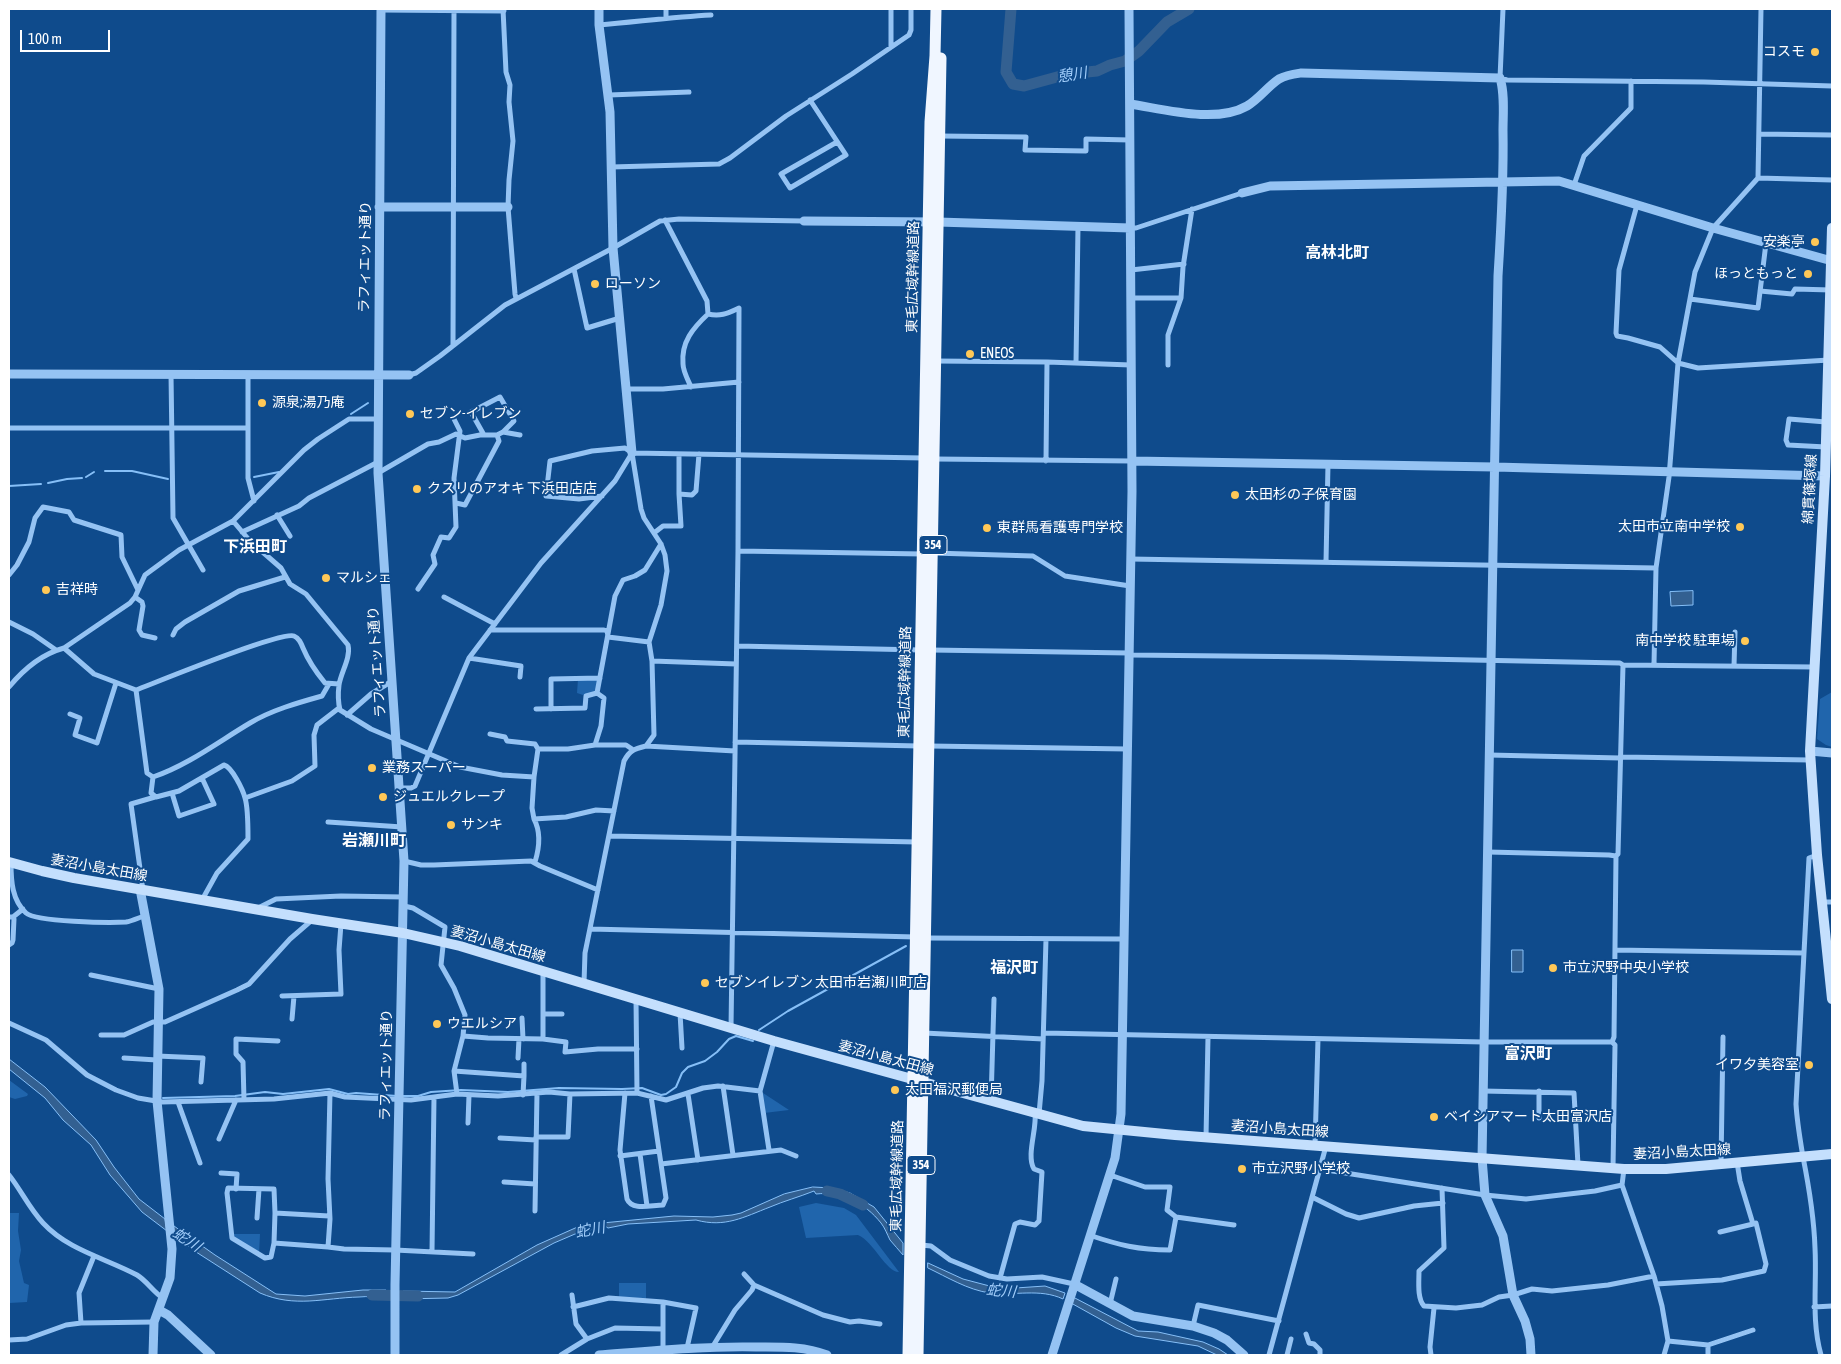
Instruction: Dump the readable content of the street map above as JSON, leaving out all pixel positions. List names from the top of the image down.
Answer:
{
  "streets": {
    "highway": ["東毛広域幹線道路", "354"],
    "main road": ["綿貫篠塚線", "妻沼小島太田線"],
    "street": ["ラフィエット通り"]
  },
  "crossings": [
    ["ラフィエット通り", "妻沼小島太田線"],
    ["東毛広域幹線道路", "妻沼小島太田線"]
  ],
  "districts": [
    "高林北町",
    "下浜田町",
    "岩瀬川町",
    "福沢町",
    "富沢町"
  ],
  "water": ["憩川", "蛇川"],
  "places": [
    "コスモ",
    "安楽亭",
    "ほっともっと",
    "ローソン",
    "ENEOS",
    "源泉;湯乃庵",
    "セブン-イレブン",
    "クスリのアオキ 下浜田店店",
    "太田杉の子保育園",
    "太田市立南中学校",
    "東群馬看護専門学校",
    "マルシェ",
    "吉祥時",
    "南中学校 駐車場",
    "業務スーパー",
    "ジュエルクレープ",
    "サンキ",
    "市立沢野中央小学校",
    "セブンイレブン 太田市岩瀬川町店",
    "ウエルシア",
    "イワ夕美容室",
    "太田福沢郵便局",
    "ベイシアマート太田富沢店",
    "市立沢野小学校"
  ],
  "scale_bar": "100 m"
}
